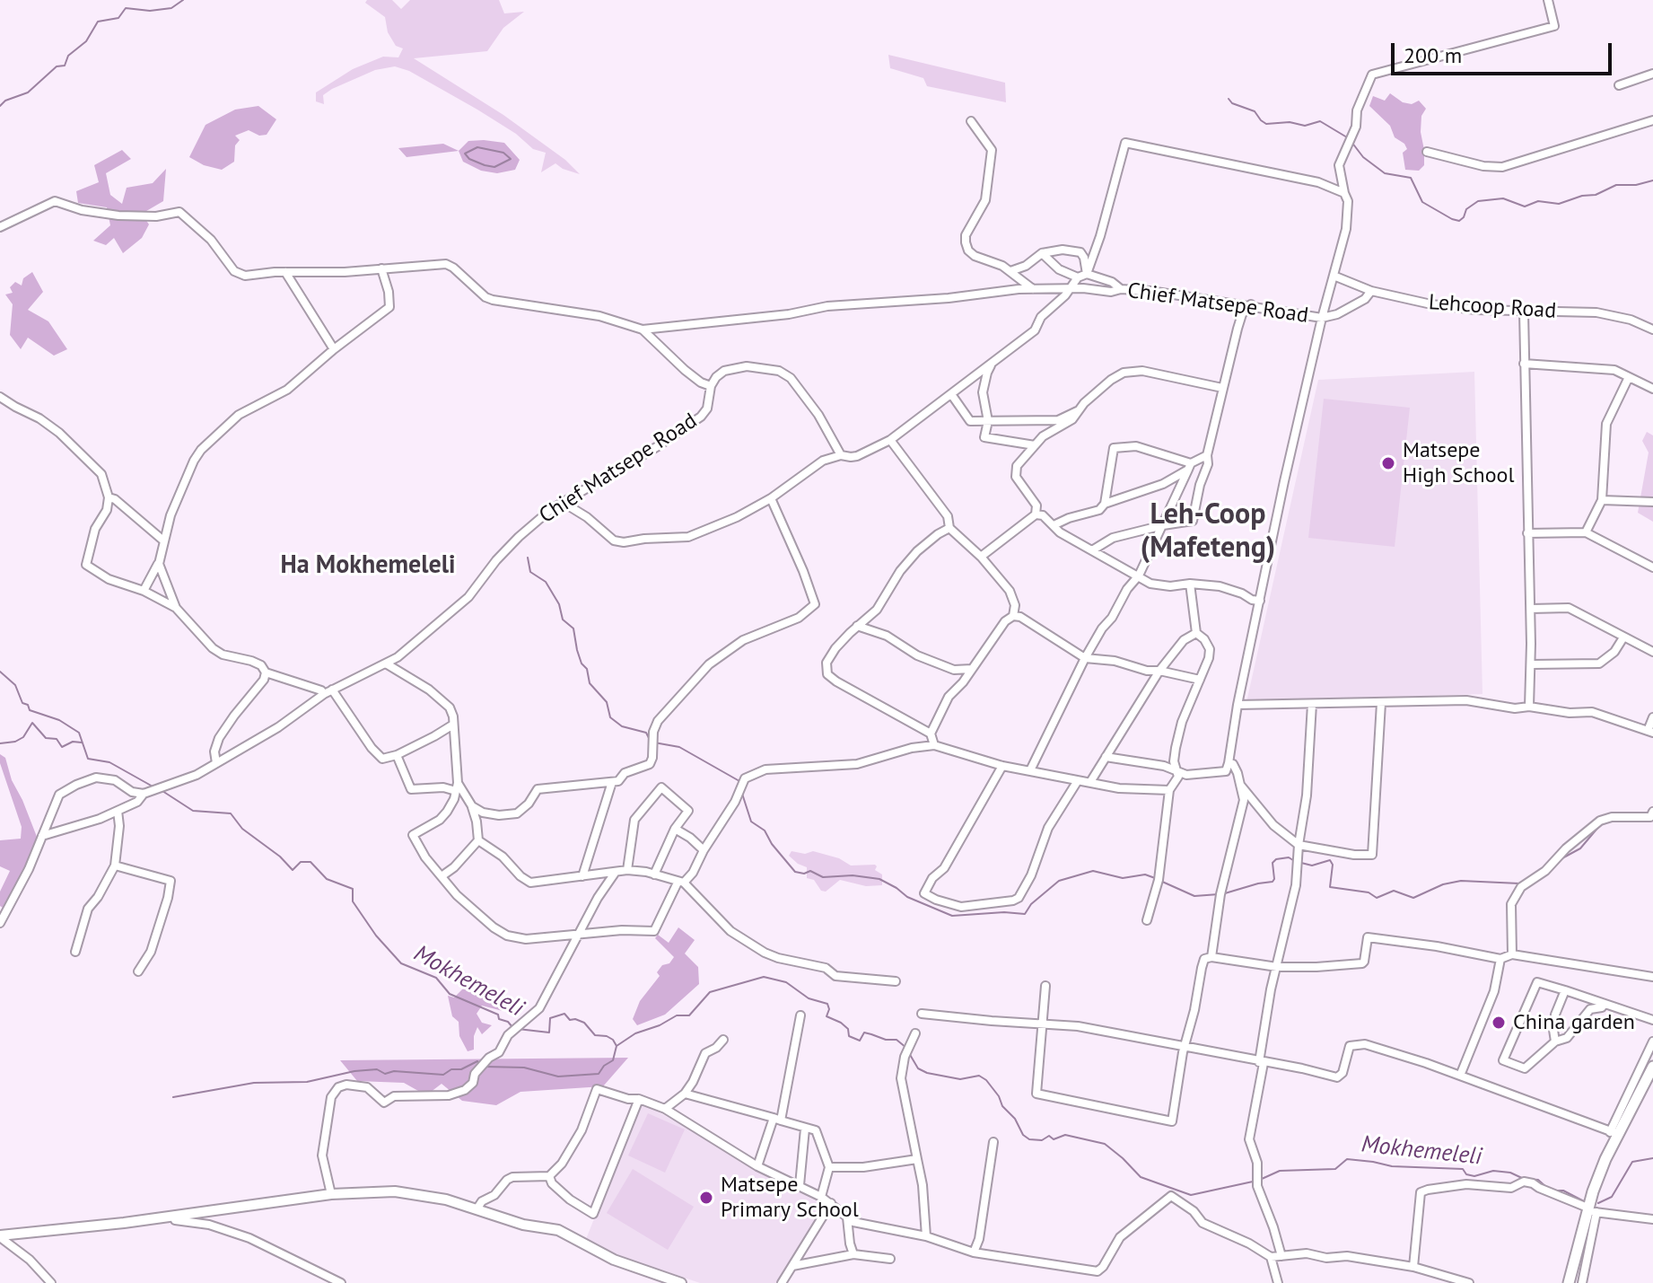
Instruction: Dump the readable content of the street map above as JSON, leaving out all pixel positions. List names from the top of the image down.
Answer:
{
  "streets": {
    "street": ["Chief Matsepe Road", "Lehcoop Road"]
  },
  "districts": ["Leh-Coop (Mafeteng)", "Ha Mokhemeleli"],
  "water": ["Mokhemeleli"],
  "places": ["Matsepe High School", "China garden", "Matsepe Primary School"],
  "scale_bar": "200 m"
}
